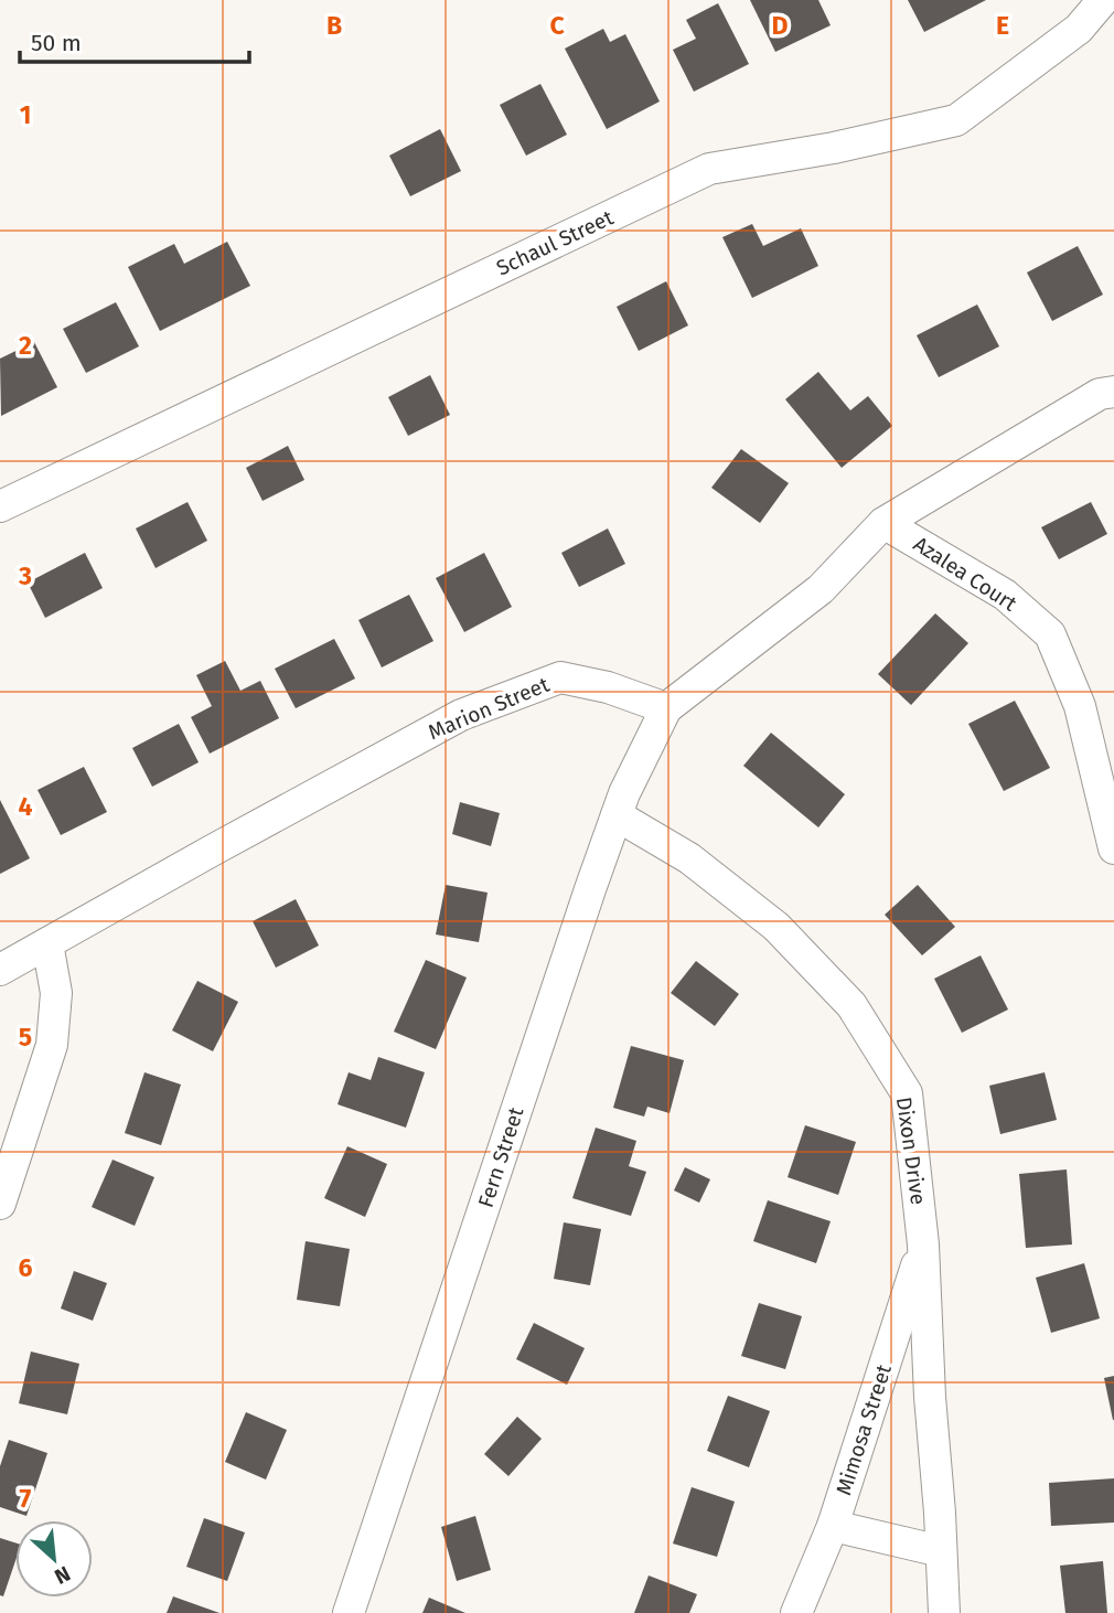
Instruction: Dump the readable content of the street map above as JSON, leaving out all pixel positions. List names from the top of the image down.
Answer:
{
  "streets": {
    "street": [
      "Schaul Street",
      "Azalea Court",
      "Marion Street",
      "Dixon Drive",
      "Fern Street",
      "Mimosa Street"
    ]
  },
  "crossings": [
    ["Marion Street", "Fern Street"],
    ["Dixon Drive", "Fern Street"],
    ["Dixon Drive", "Mimosa Street"]
  ],
  "scale_bar": "50 m",
  "north": "bottom right",
  "grid": {
    "columns": [
      "B",
      "C",
      "D",
      "E"
    ],
    "rows": [
      "1",
      "2",
      "3",
      "4",
      "5",
      "6",
      "7"
    ]
  }
}
